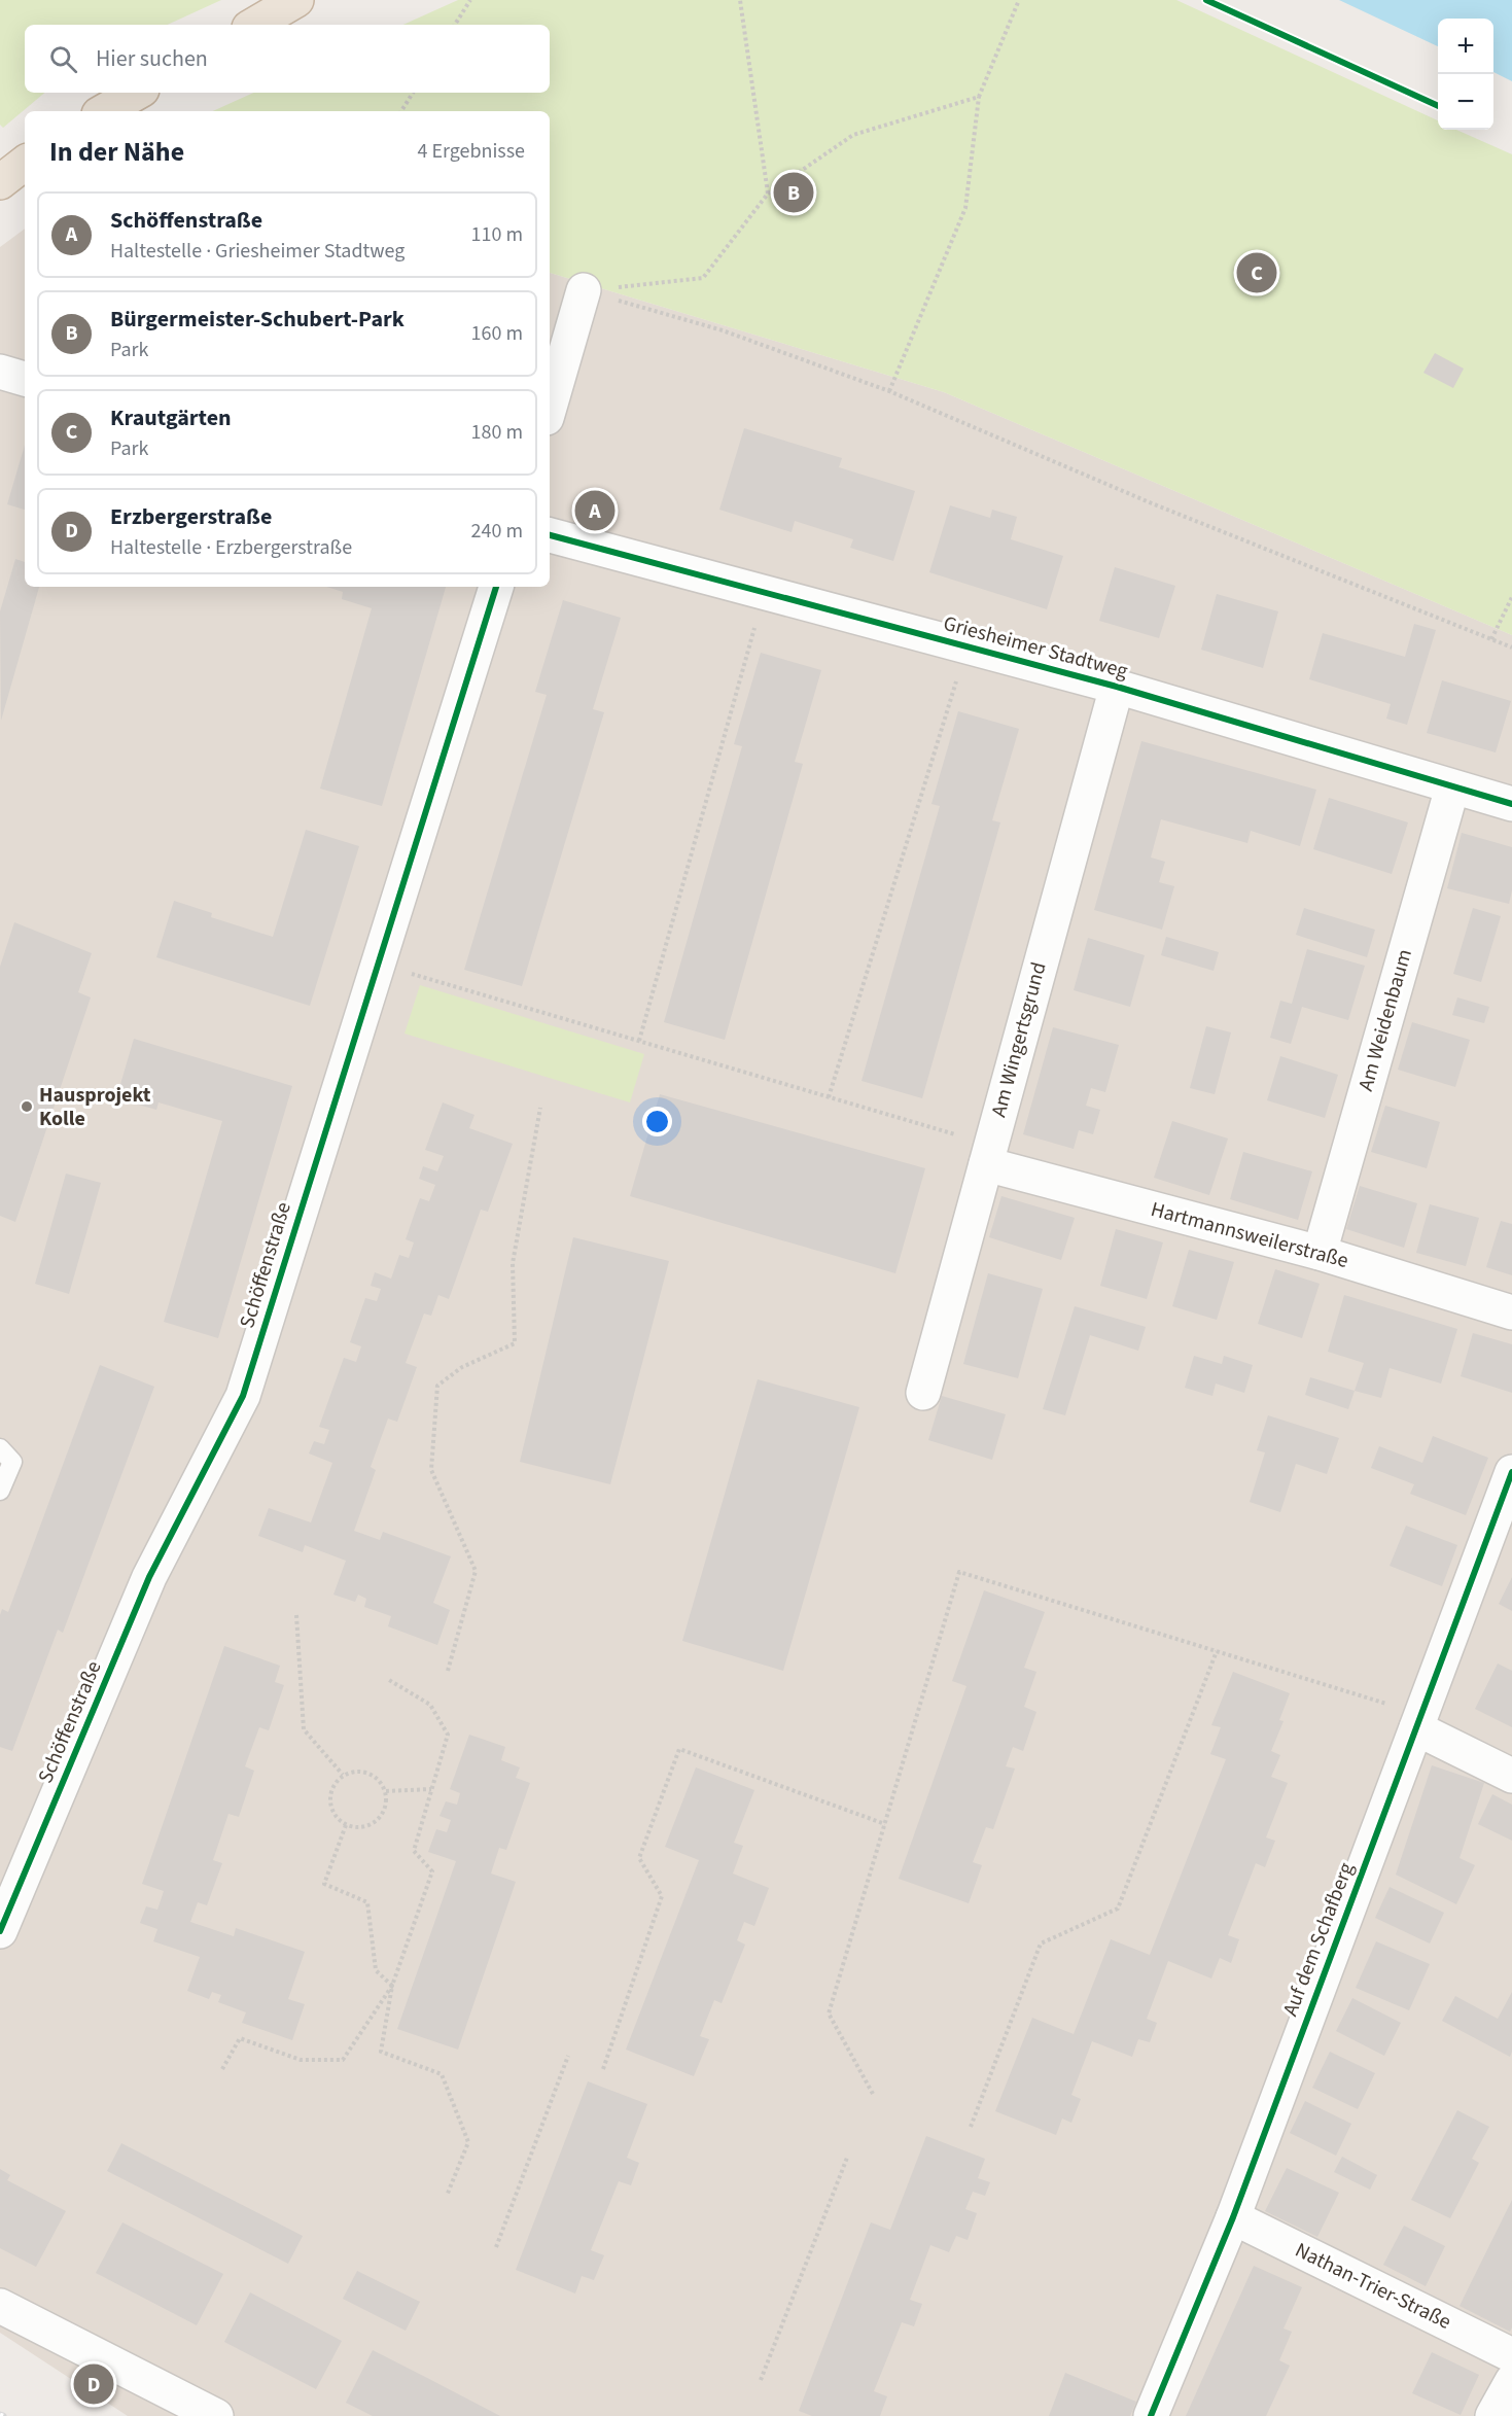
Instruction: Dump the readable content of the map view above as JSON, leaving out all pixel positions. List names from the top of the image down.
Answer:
{
  "streets": {
    "street": [
      "Griesheimer Stadtweg",
      "Am Weidenbaum",
      "Am Wingertsgrund",
      "Hartmannsweilerstraße",
      "Schöffenstraße",
      "Auf dem Schafberg",
      "Nathan-Trier-Straße"
    ]
  },
  "crossings": [
    ["Griesheimer Stadtweg", "Am Weidenbaum"],
    ["Griesheimer Stadtweg", "Am Wingertsgrund"],
    ["Am Weidenbaum", "Hartmannsweilerstraße"],
    ["Am Wingertsgrund", "Hartmannsweilerstraße"],
    ["Auf dem Schafberg", "Nathan-Trier-Straße"]
  ],
  "places": ["Hausprojekt Kolle"],
  "page": {
    "map_buttons": ["+", "−"],
    "search": "Hier suchen",
    "heading": ["In der Nähe", "4 Ergebnisse"],
    "pins": [
      "B",
      "C",
      "A",
      "D"
    ],
    "list": [
      {
        "mark": "A",
        "name": "Schöffenstraße",
        "note": "Haltestelle · Griesheimer Stadtweg",
        "value": "110 m"
      },
      {
        "mark": "B",
        "name": "Bürgermeister-Schubert-Park",
        "note": "Park",
        "value": "160 m"
      },
      {
        "mark": "C",
        "name": "Krautgärten",
        "note": "Park",
        "value": "180 m"
      },
      {
        "mark": "D",
        "name": "Erzbergerstraße",
        "note": "Haltestelle · Erzbergerstraße",
        "value": "240 m"
      }
    ]
  }
}
